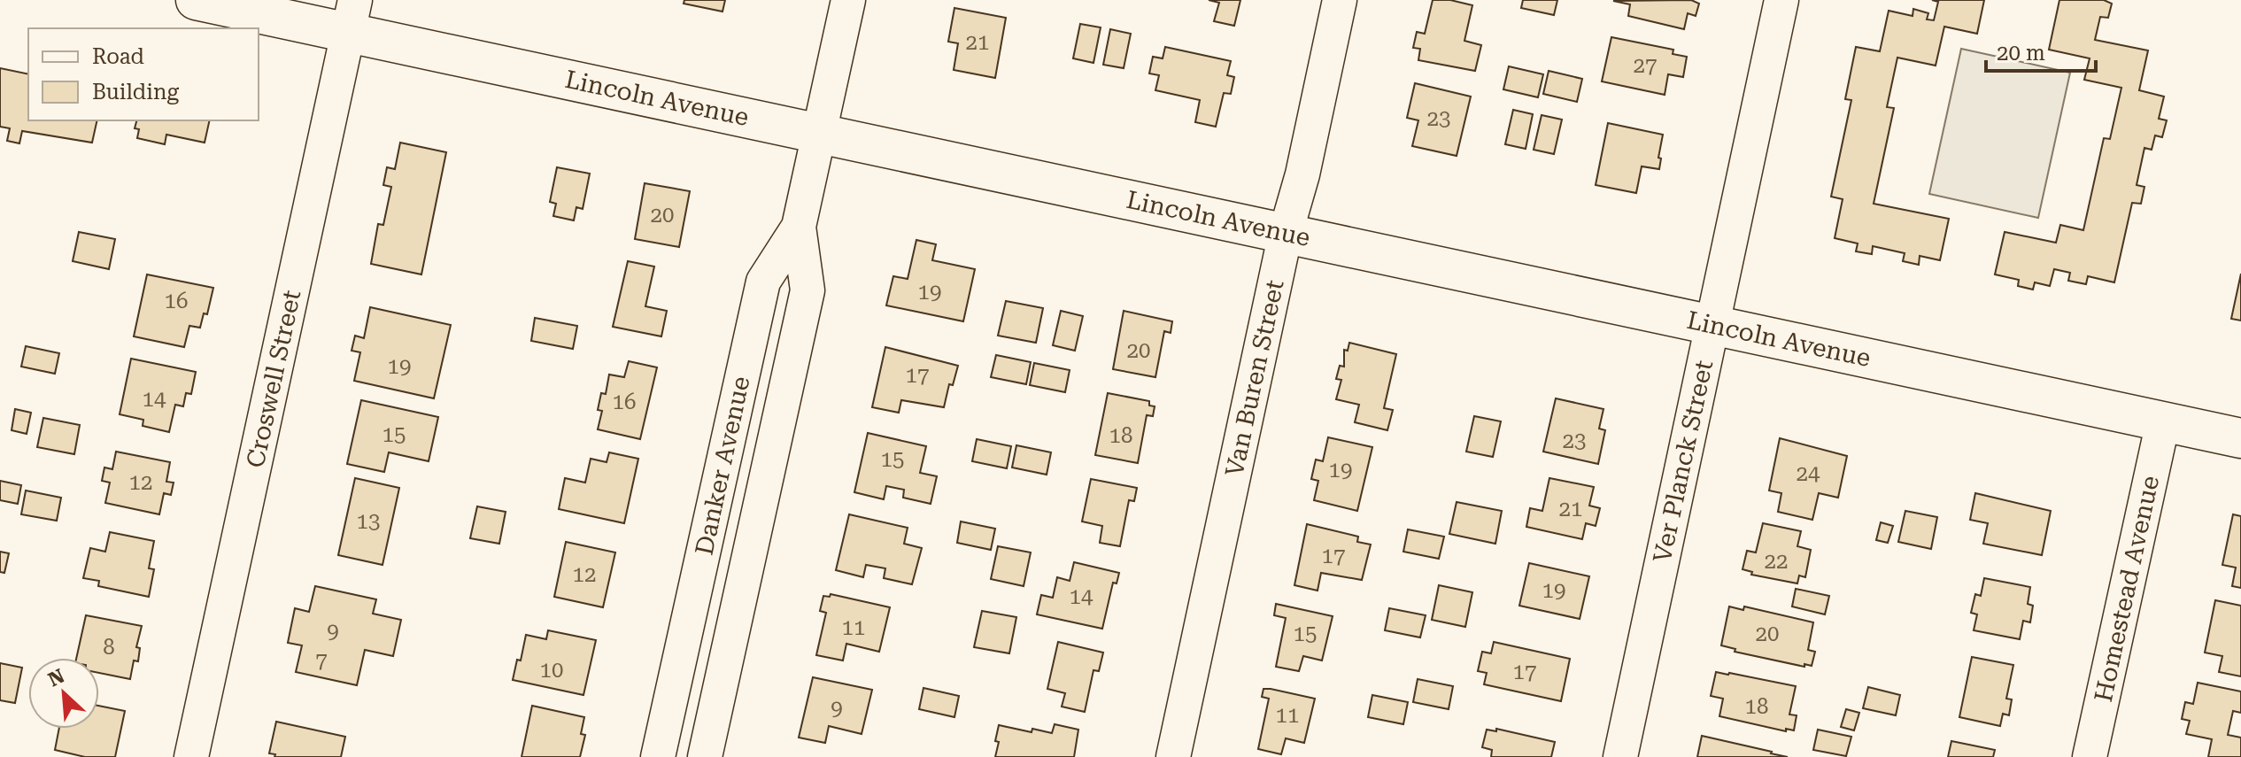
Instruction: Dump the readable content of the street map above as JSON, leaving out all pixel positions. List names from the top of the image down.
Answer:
{
  "streets": {
    "street": [
      "Lincoln Avenue",
      "Van Buren Street",
      "Croswell Street",
      "Ver Planck Street",
      "Danker Avenue",
      "Homestead Avenue"
    ]
  },
  "crossings": [
    ["Lincoln Avenue", "Van Buren Street"],
    ["Lincoln Avenue", "Croswell Street"],
    ["Lincoln Avenue", "Ver Planck Street"],
    ["Lincoln Avenue", "Danker Avenue"],
    ["Lincoln Avenue", "Homestead Avenue"]
  ],
  "house_numbers": [
    "21",
    "27",
    "23",
    "20",
    "19",
    "16",
    "20",
    "19",
    "17",
    "14",
    "16",
    "15",
    "18",
    "23",
    "15",
    "19",
    "24",
    "12",
    "21",
    "13",
    "17",
    "22",
    "12",
    "19",
    "14",
    "11",
    "9",
    "15",
    "20",
    "8",
    "7",
    "10",
    "17",
    "18",
    "9",
    "11"
  ],
  "legend": ["Road", "Building"],
  "scale_bar": "20 m",
  "north": "top left"
}
